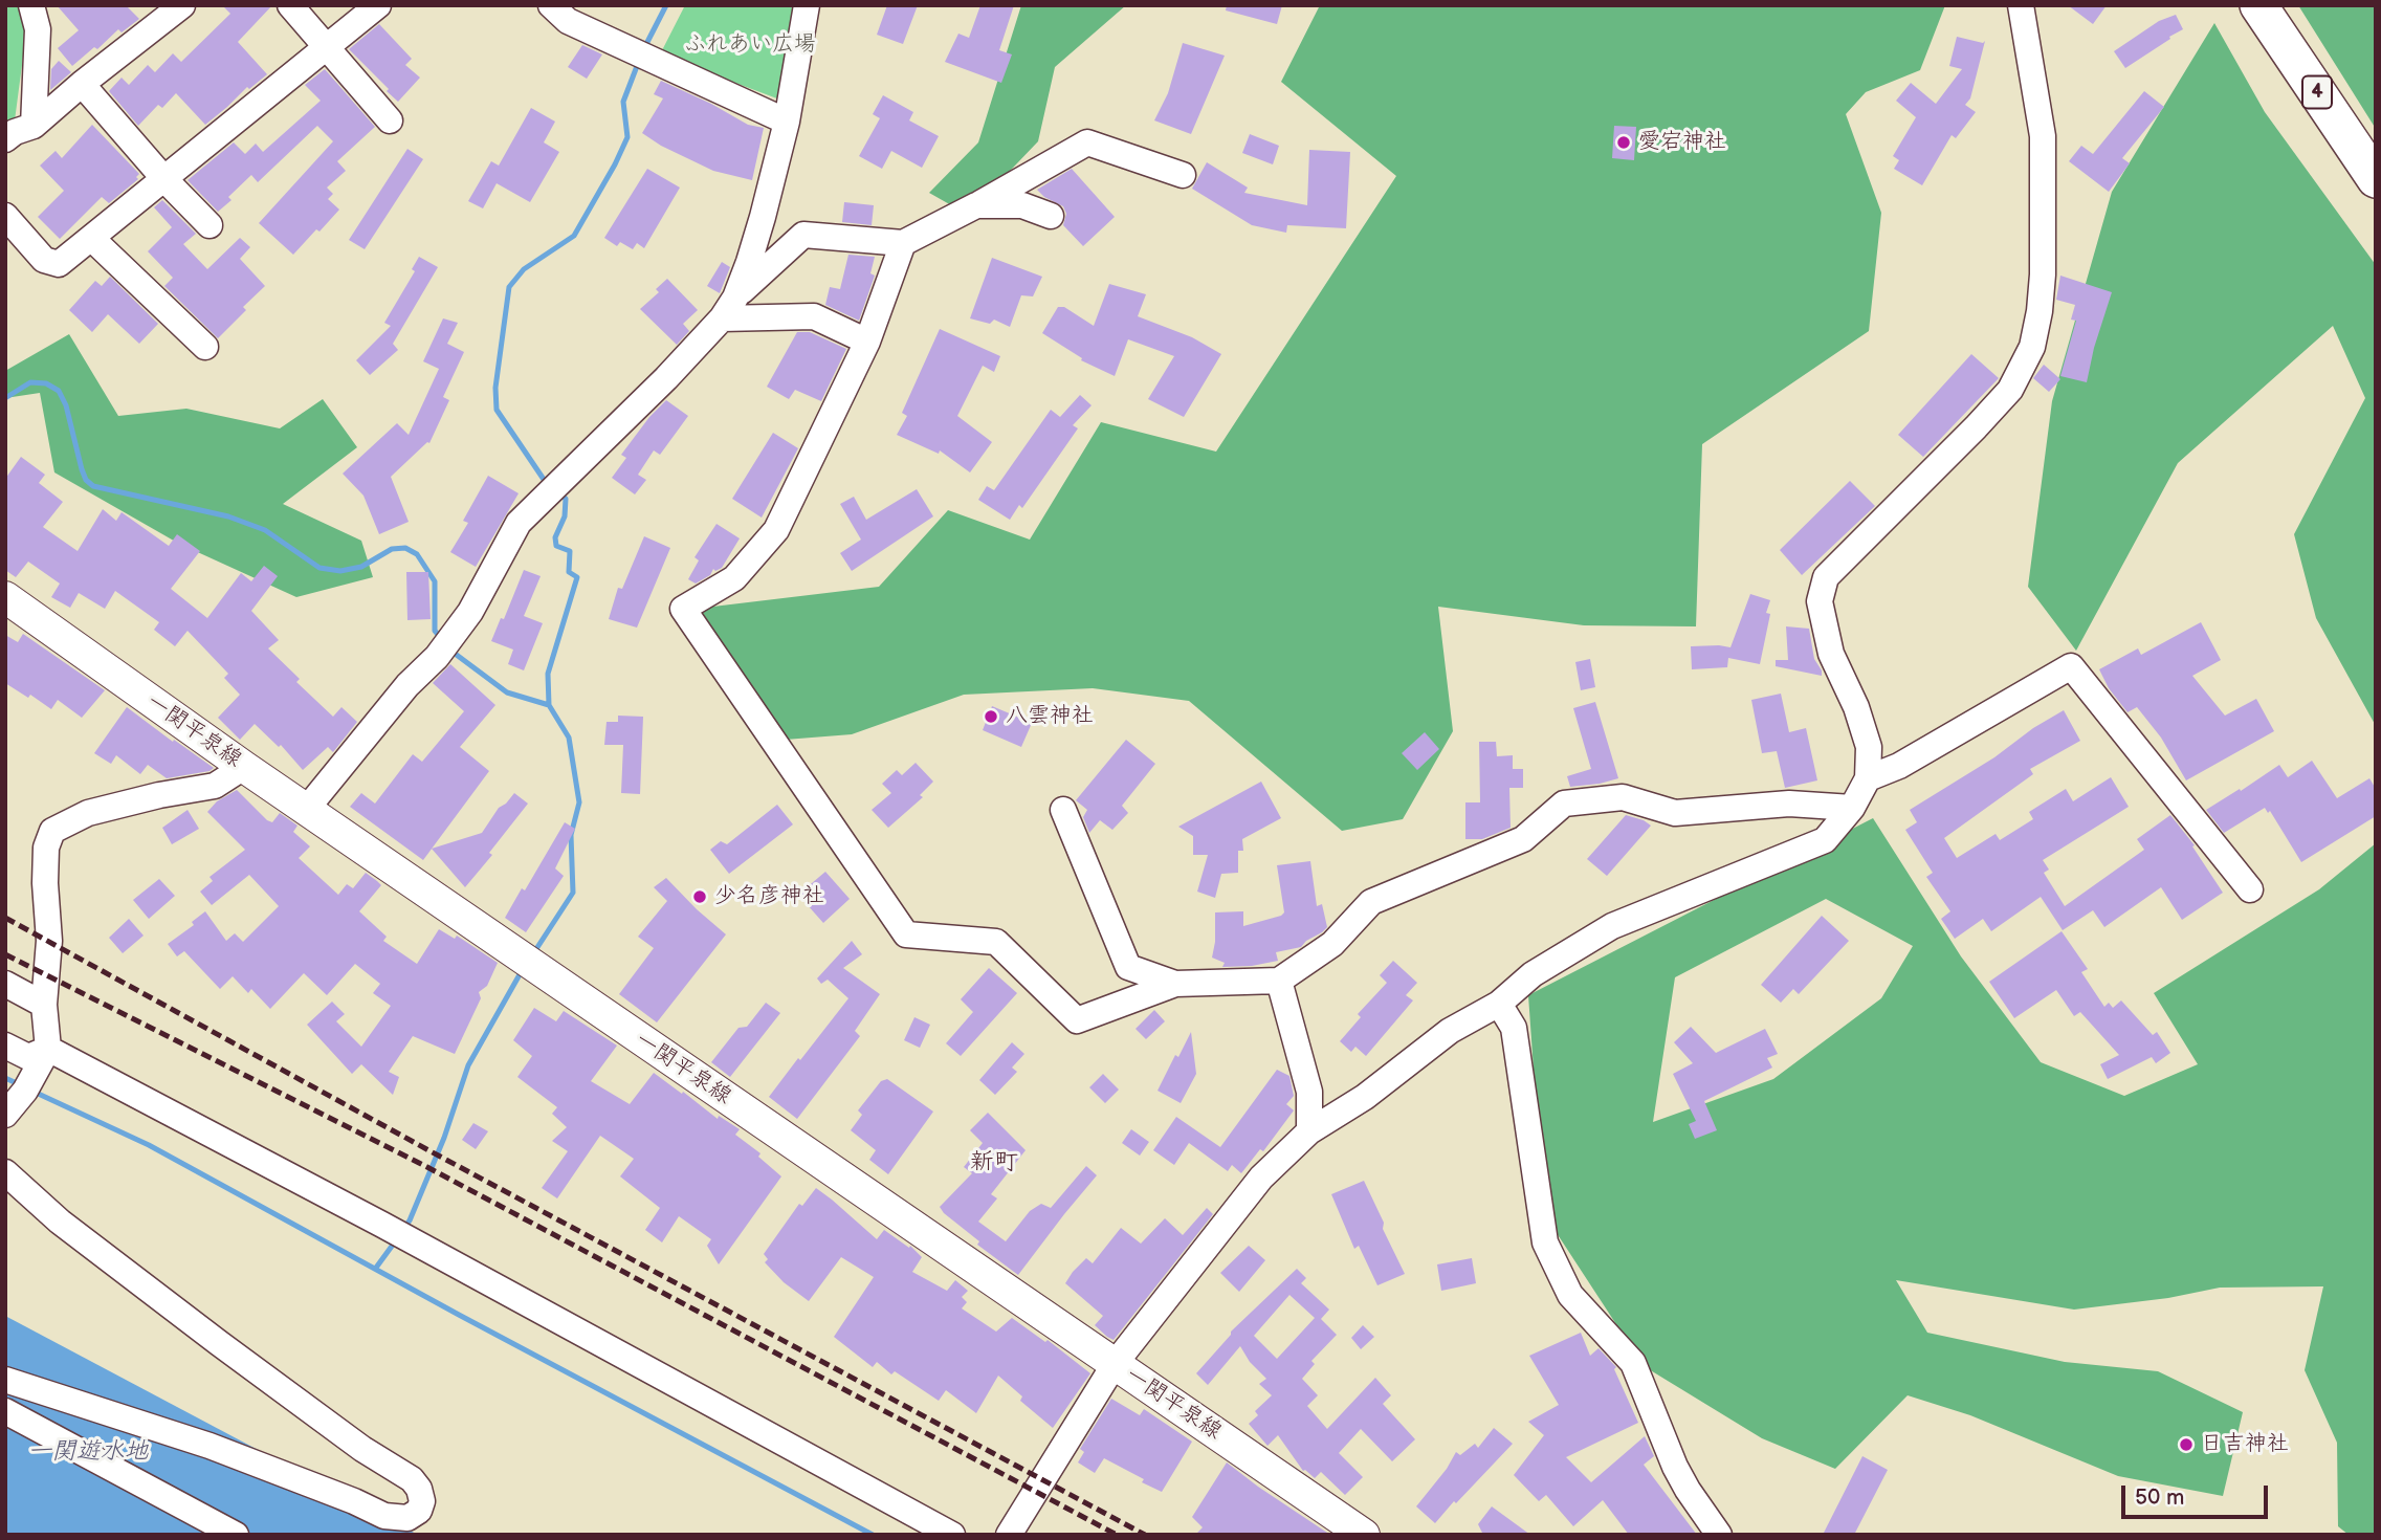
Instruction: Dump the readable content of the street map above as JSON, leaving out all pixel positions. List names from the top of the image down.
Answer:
{
  "streets": {
    "highway": ["4"],
    "main road": ["一関平泉線"]
  },
  "districts": ["新町"],
  "water": ["一関遊水地"],
  "parks": ["ふれあい広場"],
  "places": [
    "愛宕神社",
    "八雲神社",
    "少名彦神社",
    "日吉神社"
  ],
  "scale_bar": "50 m"
}
